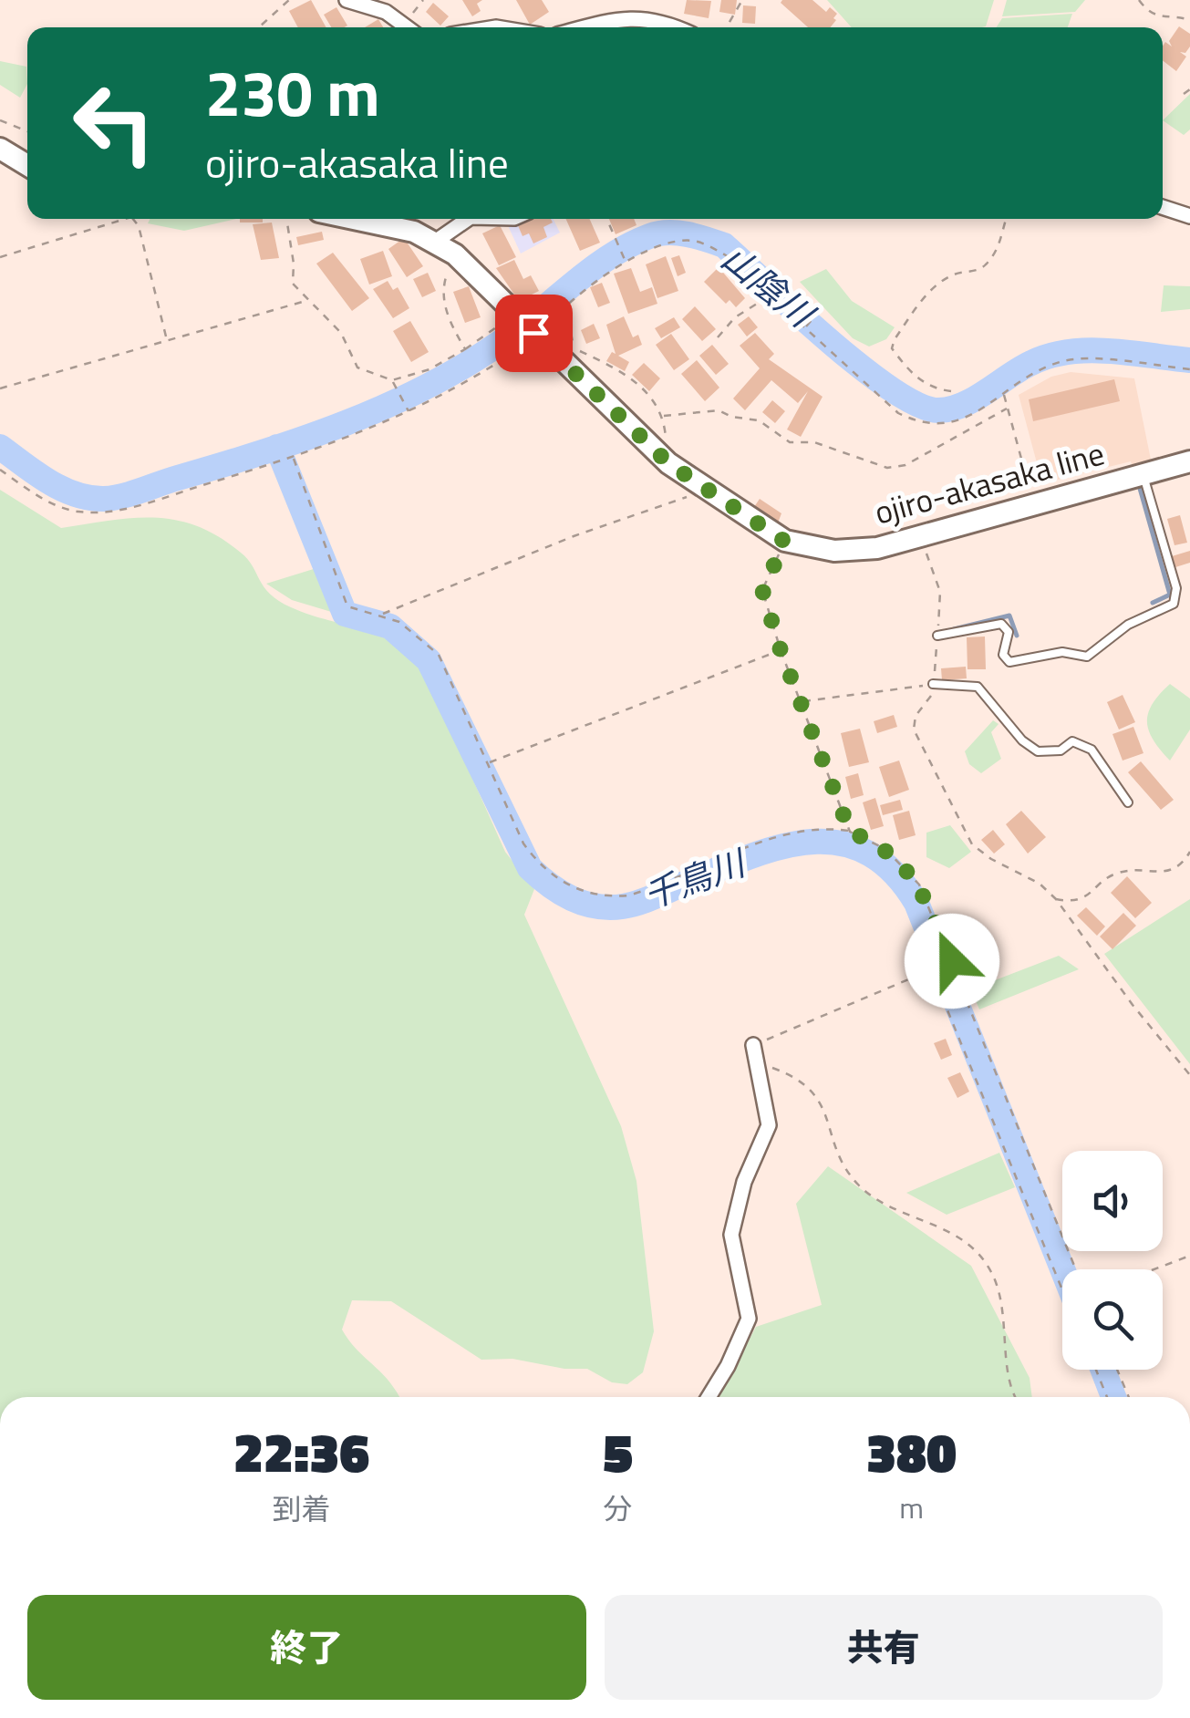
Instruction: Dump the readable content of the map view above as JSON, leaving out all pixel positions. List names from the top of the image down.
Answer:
{
  "streets": {
    "main road": ["ojiro-akasaka line"]
  },
  "water": ["山陰川", "千鳥川"],
  "page": {
    "turn": ["230 m", "ojiro-akasaka line"],
    "eta": [
      "22:36",
      "到着",
      "5",
      "分",
      "380",
      "m"
    ],
    "buttons": ["終了", "共有"]
  }
}
